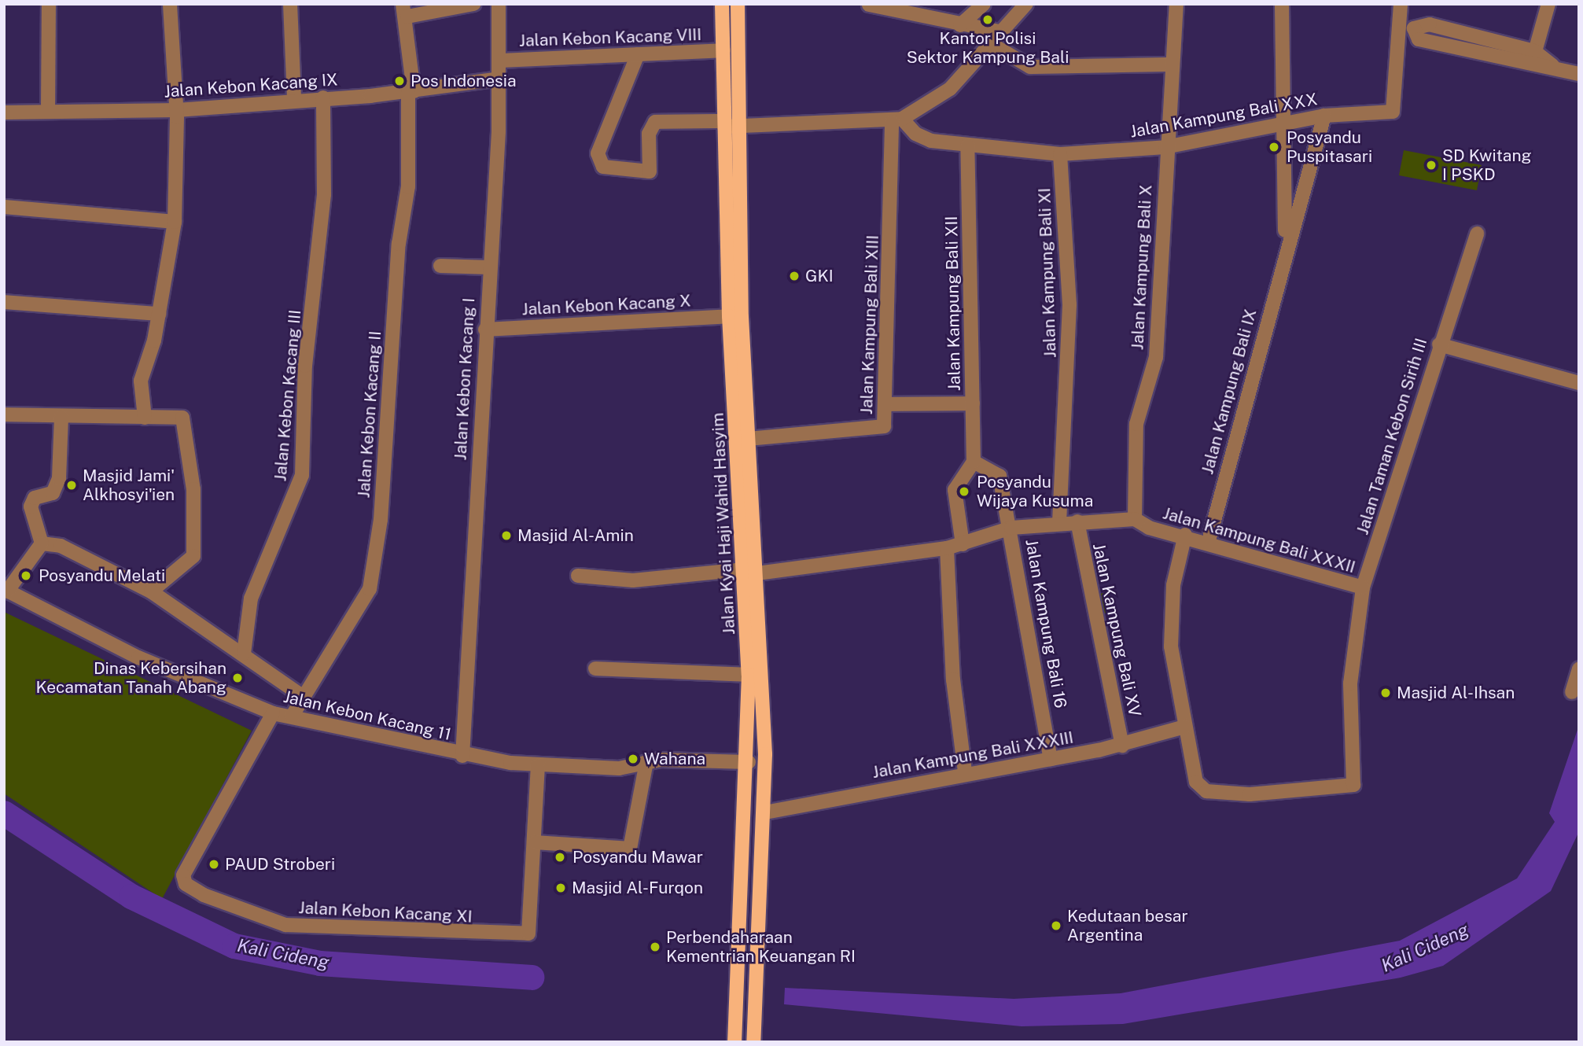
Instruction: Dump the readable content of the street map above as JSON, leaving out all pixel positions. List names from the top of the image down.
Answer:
{
  "streets": {
    "main road": ["Jalan Kyai Haji Wahid Hasyim"],
    "street": [
      "Jalan Kebon Kacang VIII",
      "Jalan Kebon Kacang IX",
      "Jalan Kampung Bali XXX",
      "Jalan Kampung Bali X",
      "Jalan Kampung Bali XI",
      "Jalan Kampung Bali XII",
      "Jalan Kebon Kacang X",
      "Jalan Kampung Bali XIII",
      "Jalan Kebon Kacang I",
      "Jalan Kampung Bali IX",
      "Jalan Kebon Kacang III",
      "Jalan Kebon Kacang II",
      "Jalan Taman Kebon Sirih III",
      "Jalan Kampung Bali XXXII",
      "Jalan Kampung Bali 16",
      "Jalan Kampung Bali XV",
      "Jalan Kebon Kacang 11",
      "Jalan Kampung Bali XXXIII",
      "Jalan Kebon Kacang XI"
    ]
  },
  "crossings": [
    ["Jalan Kebon Kacang VIII", "Jalan Kebon Kacang I"],
    ["Jalan Kebon Kacang VIII", "Jalan Kyai Haji Wahid Hasyim"],
    ["Jalan Kebon Kacang IX", "Jalan Kebon Kacang I"],
    ["Jalan Kebon Kacang IX", "Jalan Kebon Kacang III"],
    ["Jalan Kebon Kacang IX", "Jalan Kebon Kacang II"],
    ["Jalan Kampung Bali XXX", "Jalan Kampung Bali X"],
    ["Jalan Kampung Bali XXX", "Jalan Kampung Bali XI"],
    ["Jalan Kampung Bali XXX", "Jalan Kampung Bali XII"],
    ["Jalan Kampung Bali XXX", "Jalan Kampung Bali XIII"],
    ["Jalan Kampung Bali XXX", "Jalan Kampung Bali IX"],
    ["Jalan Kampung Bali X", "Jalan Kampung Bali XXXII"],
    ["Jalan Kampung Bali XI", "Jalan Kampung Bali XXXII"],
    ["Jalan Kebon Kacang X", "Jalan Kebon Kacang I"],
    ["Jalan Kebon Kacang X", "Jalan Kyai Haji Wahid Hasyim"],
    ["Jalan Kampung Bali XIII", "Jalan Kyai Haji Wahid Hasyim"],
    ["Jalan Kebon Kacang I", "Jalan Kebon Kacang 11"],
    ["Jalan Kampung Bali IX", "Jalan Kampung Bali XXXII"],
    ["Jalan Kebon Kacang II", "Jalan Kebon Kacang 11"],
    ["Jalan Taman Kebon Sirih III", "Jalan Kampung Bali XXXII"],
    ["Jalan Taman Kebon Sirih III", "Jalan Kampung Bali XXXIII"],
    ["Jalan Kyai Haji Wahid Hasyim", "Jalan Kampung Bali XXXII"],
    ["Jalan Kyai Haji Wahid Hasyim", "Jalan Kebon Kacang 11"],
    ["Jalan Kyai Haji Wahid Hasyim", "Jalan Kampung Bali XXXIII"],
    ["Jalan Kampung Bali XXXII", "Jalan Kampung Bali 16"],
    ["Jalan Kampung Bali XXXII", "Jalan Kampung Bali XV"],
    ["Jalan Kampung Bali 16", "Jalan Kampung Bali XXXIII"],
    ["Jalan Kampung Bali XV", "Jalan Kampung Bali XXXIII"],
    ["Jalan Kebon Kacang 11", "Jalan Kebon Kacang XI"]
  ],
  "water": ["Kali Cideng"],
  "places": [
    "Kantor Polisi Sektor Kampung Bali",
    "Pos Indonesia",
    "Posyandu Puspitasari",
    "SD Kwitang I PSKD",
    "GKI",
    "Masjid Jami' Alkhosyi'ien",
    "Posyandu Wijaya Kusuma",
    "Masjid Al-Amin",
    "Posyandu Melati",
    "Dinas Kebersihan Kecamatan Tanah Abang",
    "Masjid Al-Ihsan",
    "Wahana",
    "Posyandu Mawar",
    "PAUD Stroberi",
    "Masjid Al-Furqon",
    "Kedutaan besar Argentina",
    "Perbendaharaan Kementrian Keuangan RI"
  ]
}
